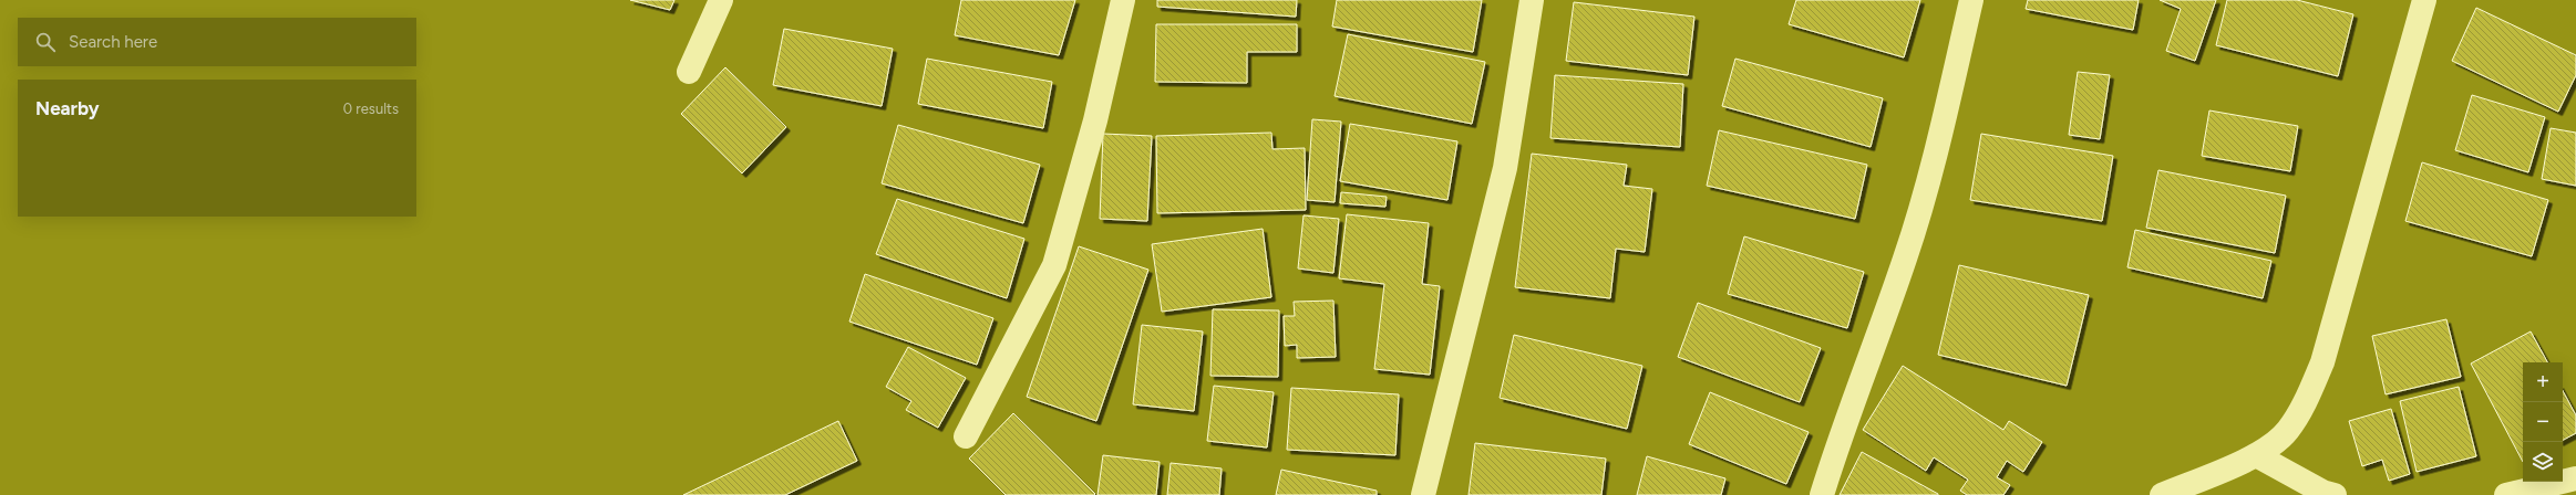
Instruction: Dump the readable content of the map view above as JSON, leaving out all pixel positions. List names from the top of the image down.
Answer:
{
  "page": {
    "search": "Search here",
    "heading": ["Nearby", "0 results"],
    "map_buttons": ["+", "−"]
  }
}
